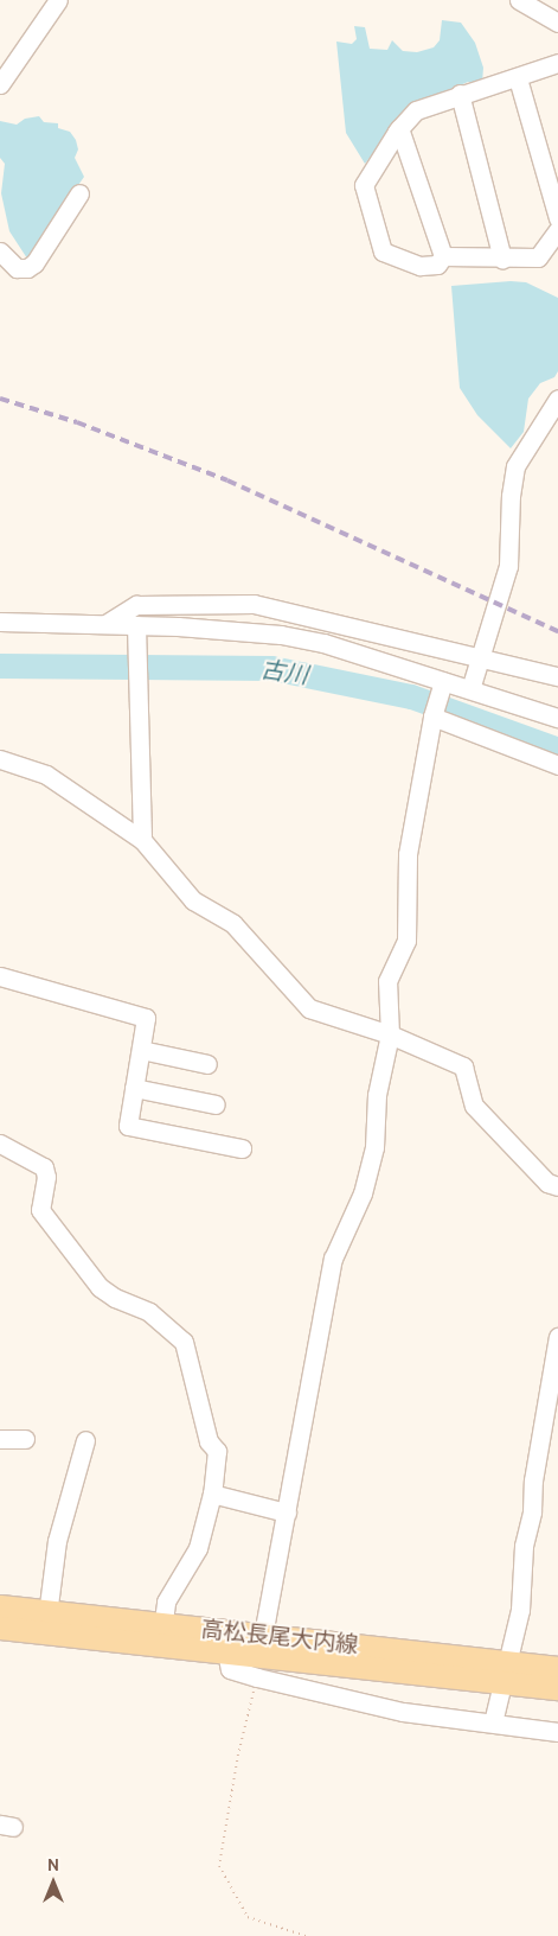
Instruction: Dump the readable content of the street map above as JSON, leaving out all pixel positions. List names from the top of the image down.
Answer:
{
  "streets": {
    "main road": ["高松長尾大内線"]
  },
  "water": ["古川"],
  "north": "top"
}
